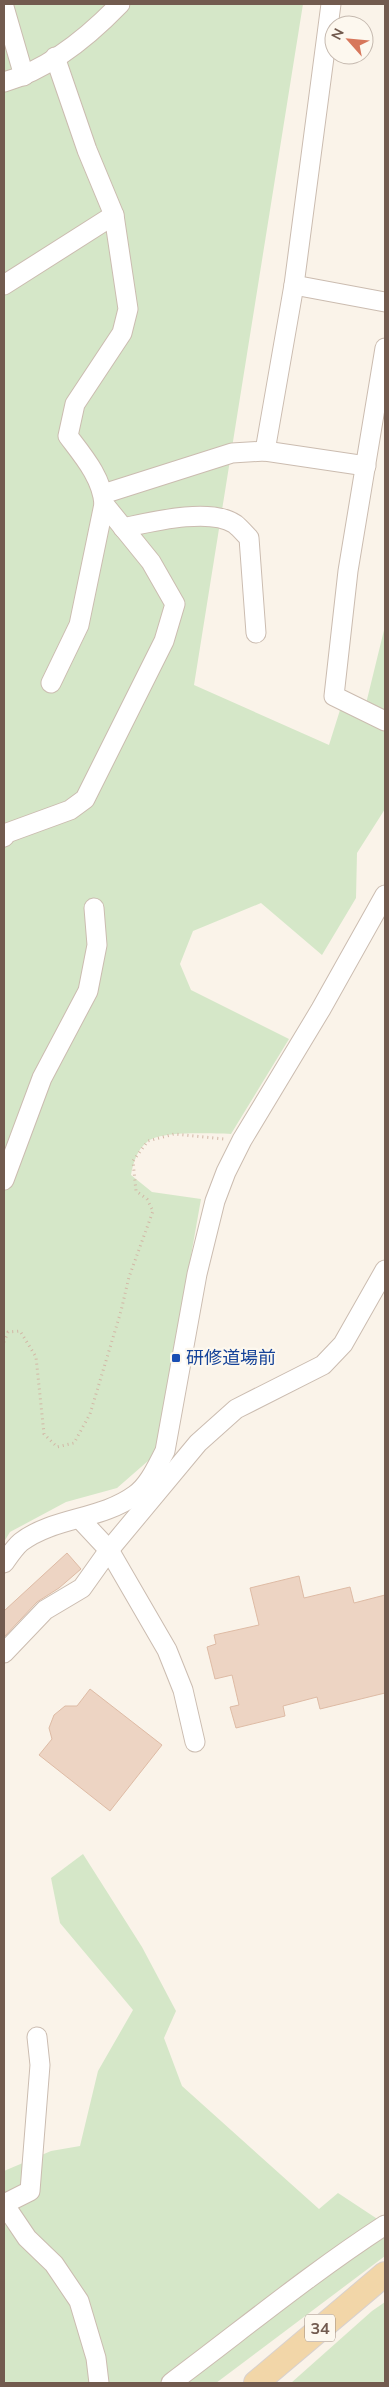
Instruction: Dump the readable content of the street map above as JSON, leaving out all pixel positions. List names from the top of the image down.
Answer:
{
  "streets": {
    "main road": ["34"]
  },
  "places": {
    "transit": ["研修道場前"]
  },
  "north": "top left"
}
